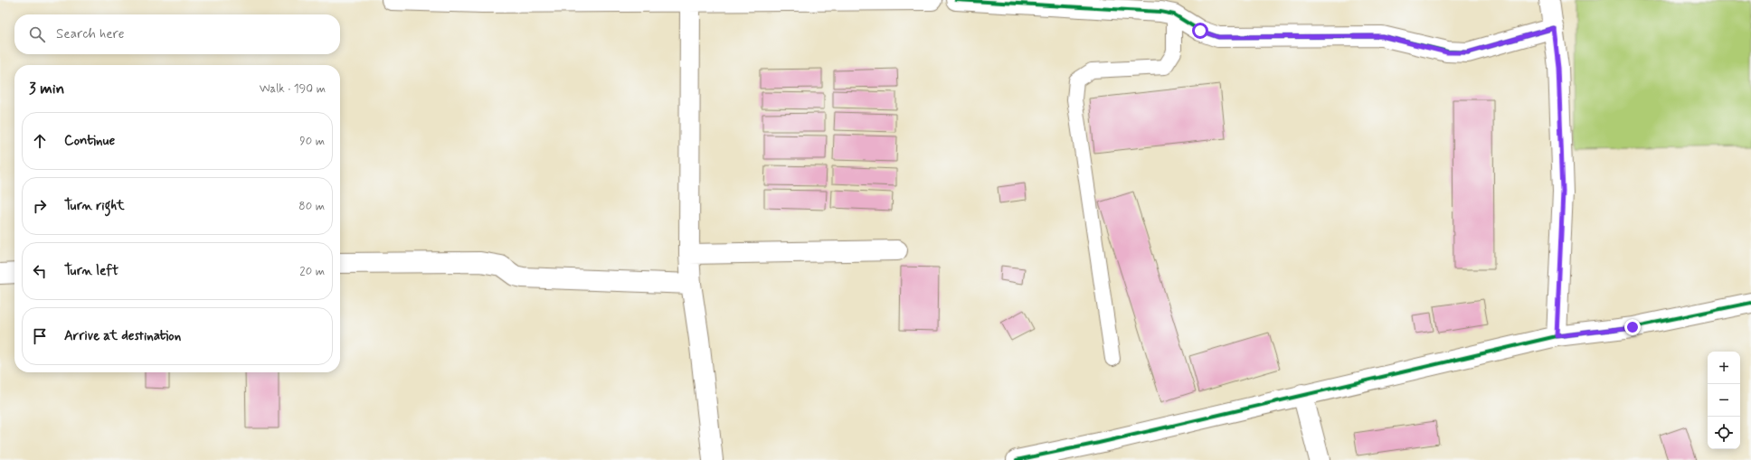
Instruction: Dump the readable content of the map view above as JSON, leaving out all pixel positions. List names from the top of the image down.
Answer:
{
  "page": {
    "search": "Search here",
    "heading": ["3 min", "Walk · 190 m"],
    "list": [
      ["Continue", "90 m"],
      ["Turn right", "80 m"],
      ["Turn left", "20 m"],
      "Arrive at destination"
    ],
    "map_buttons": ["+", "−"]
  }
}
